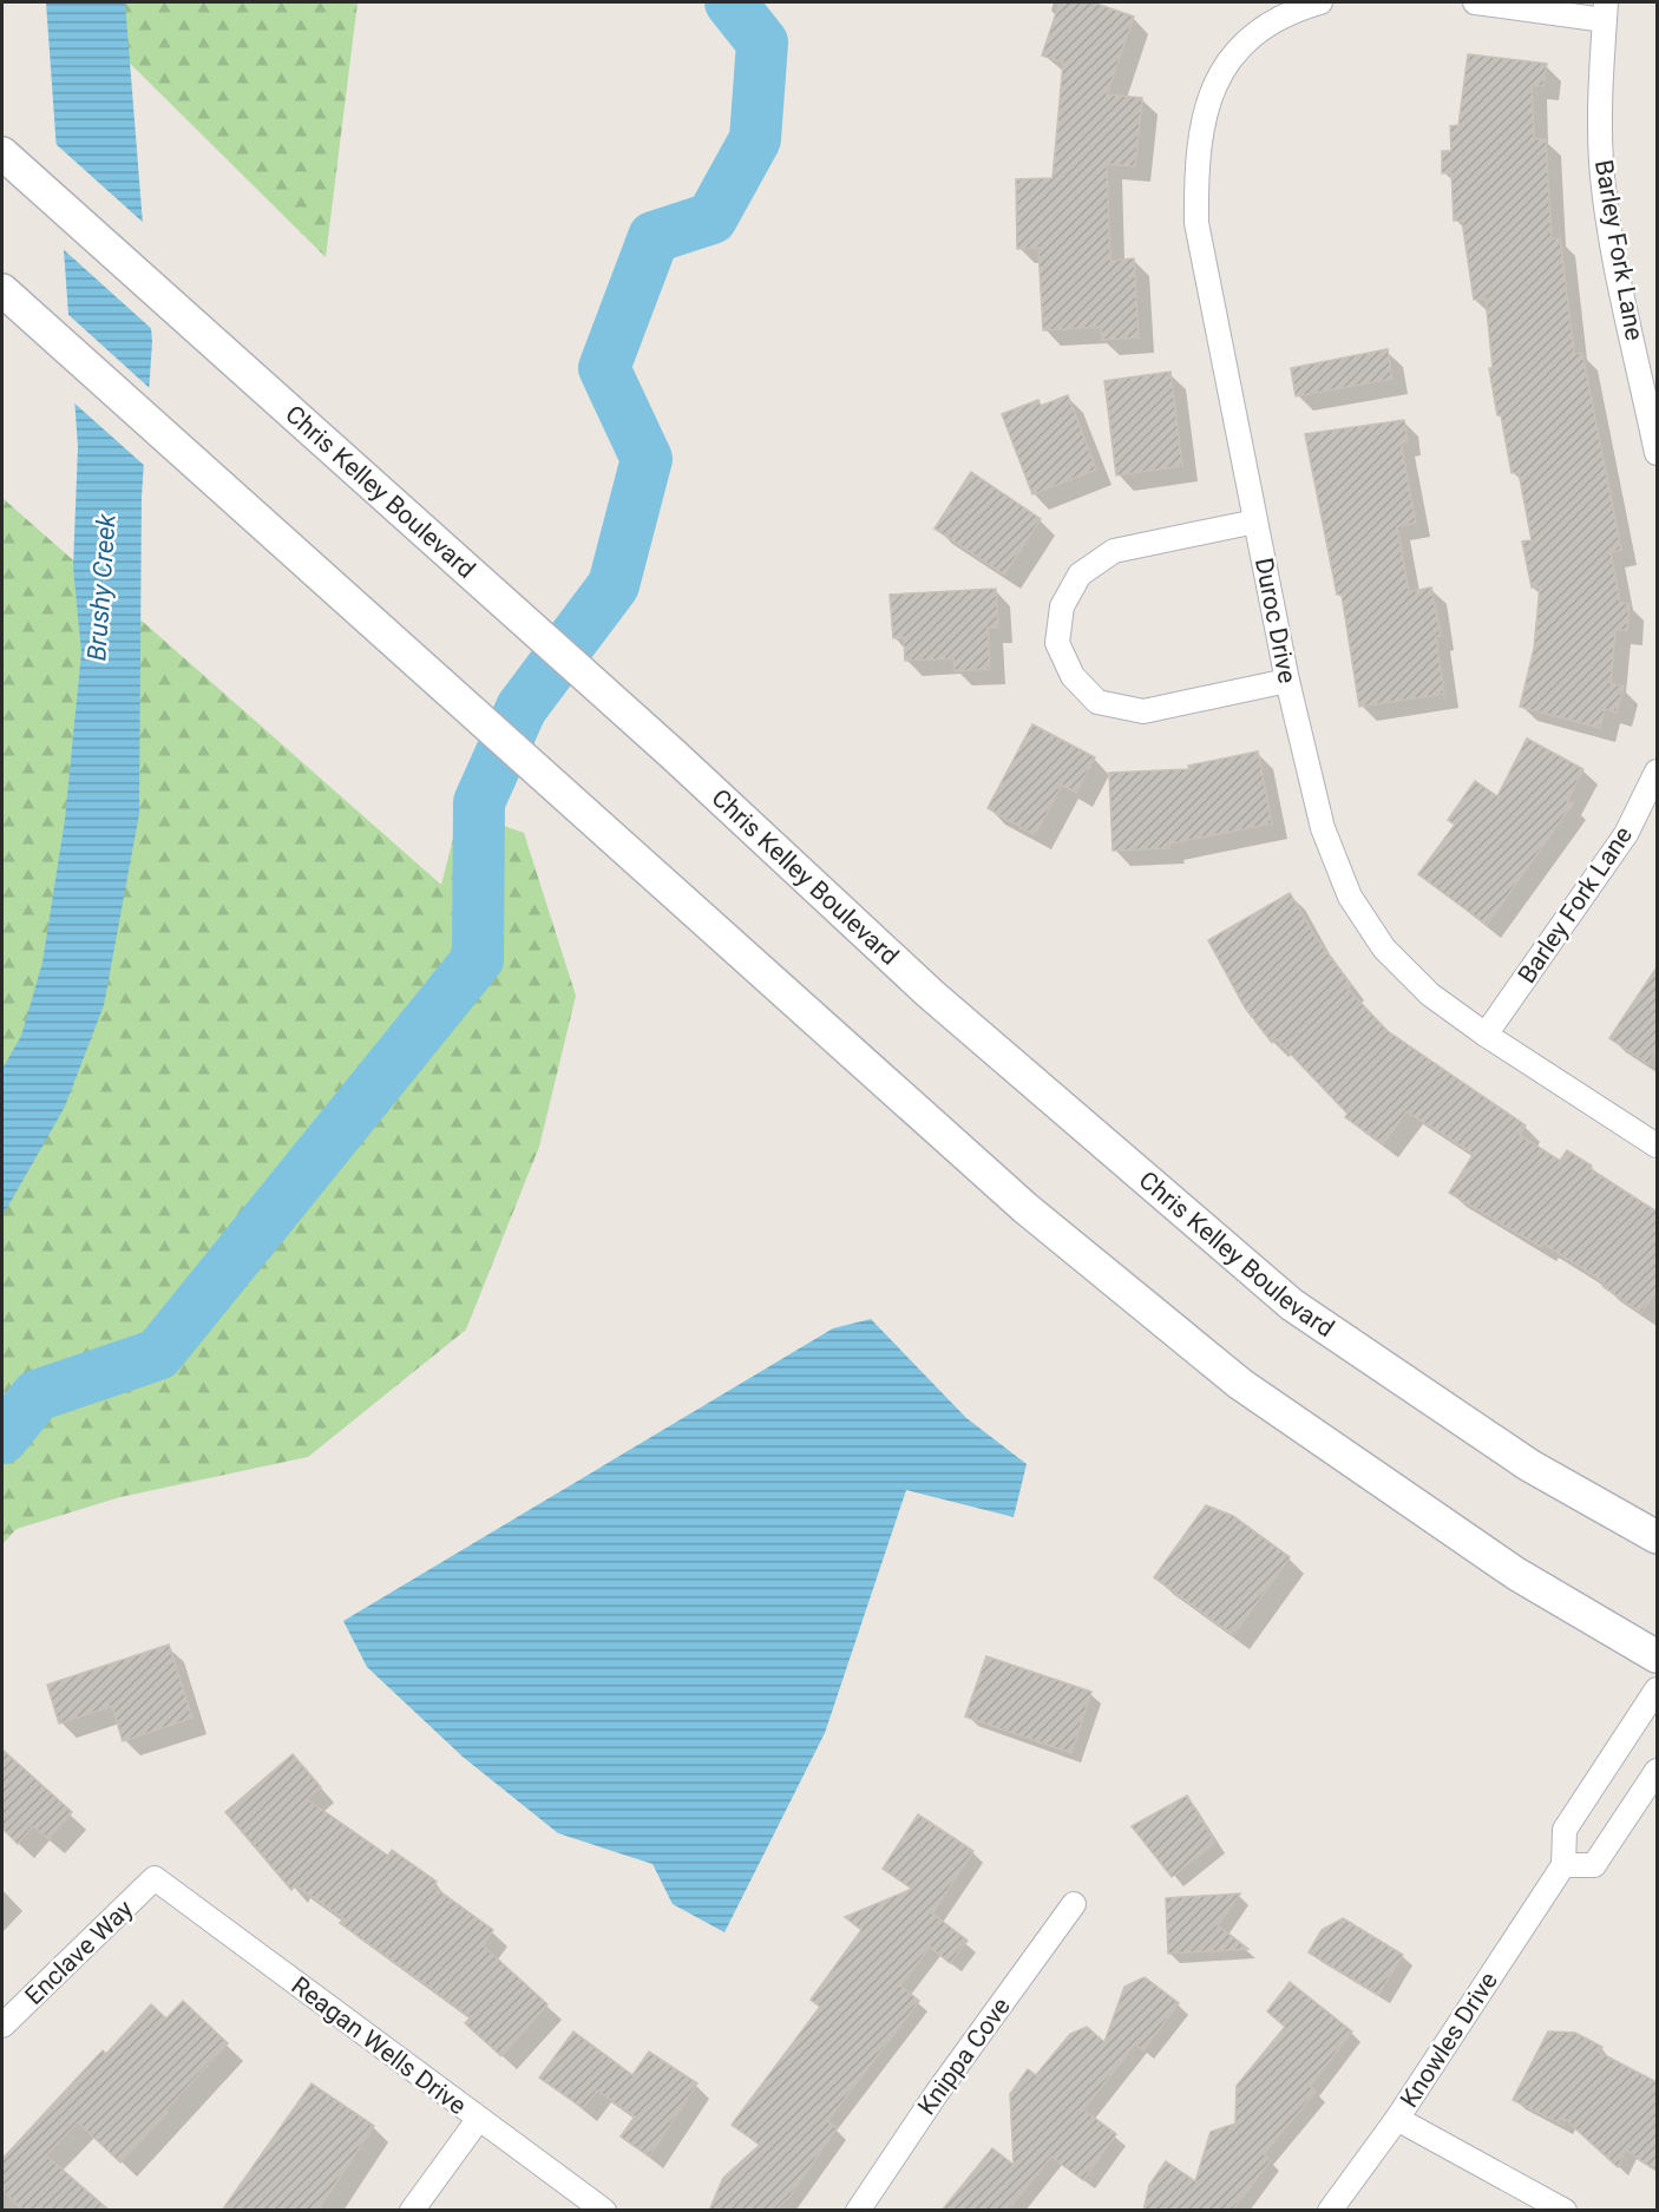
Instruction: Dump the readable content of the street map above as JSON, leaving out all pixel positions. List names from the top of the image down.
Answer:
{
  "streets": {
    "main road": ["Chris Kelley Boulevard"],
    "street": [
      "Barley Fork Lane",
      "Duroc Drive",
      "Enclave Way",
      "Knowles Drive",
      "Reagan Wells Drive",
      "Knippa Cove"
    ]
  },
  "crossings": [
    ["Barley Fork Lane", "Duroc Drive"],
    ["Enclave Way", "Reagan Wells Drive"]
  ],
  "water": ["Brushy Creek"]
}
